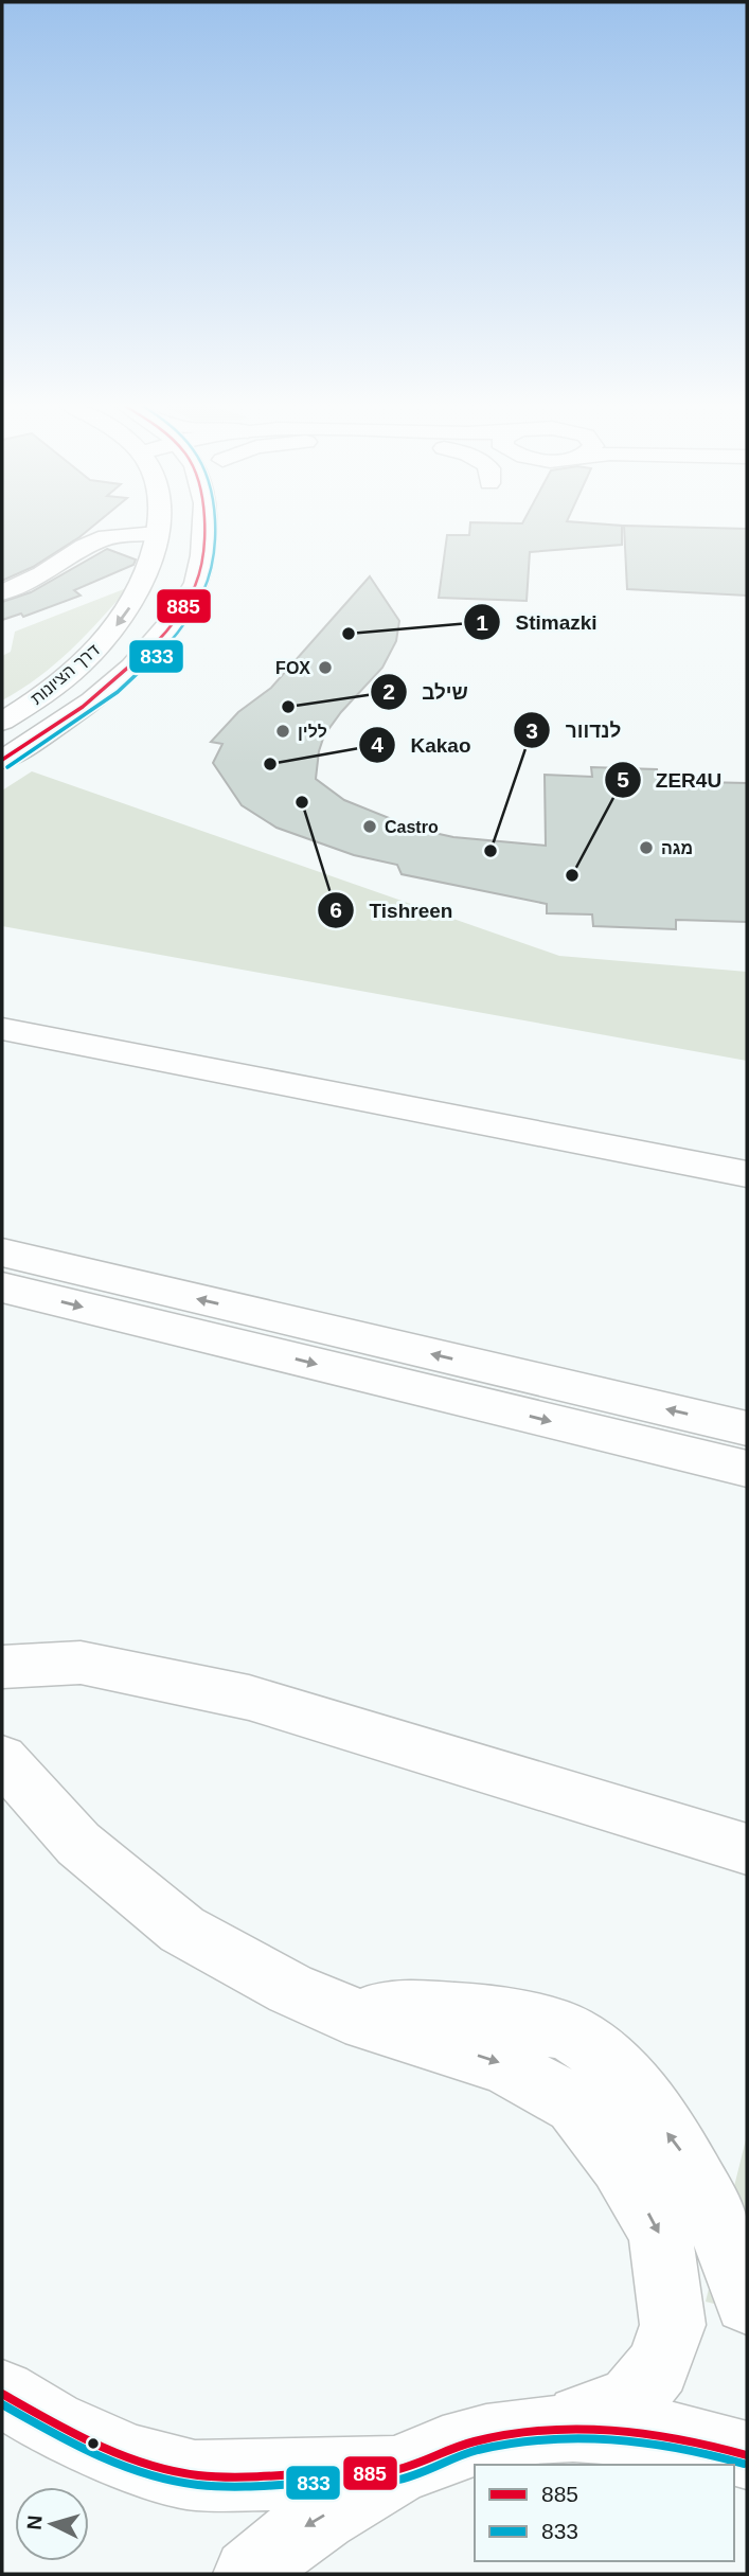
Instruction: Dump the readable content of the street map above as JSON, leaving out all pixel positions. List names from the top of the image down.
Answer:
{
  "streets": {
    "main road": ["דרך הציונות"]
  },
  "places": [
    "Stimazki",
    "FOX",
    "שילב",
    "ללין",
    "Kakao",
    "Tishreen",
    "Castro",
    "מגה",
    "לנדוור",
    "ZER4U"
  ],
  "lines": ["transit line 885", "transit line 833"],
  "legend": ["885", "833"],
  "north": "left"
}
